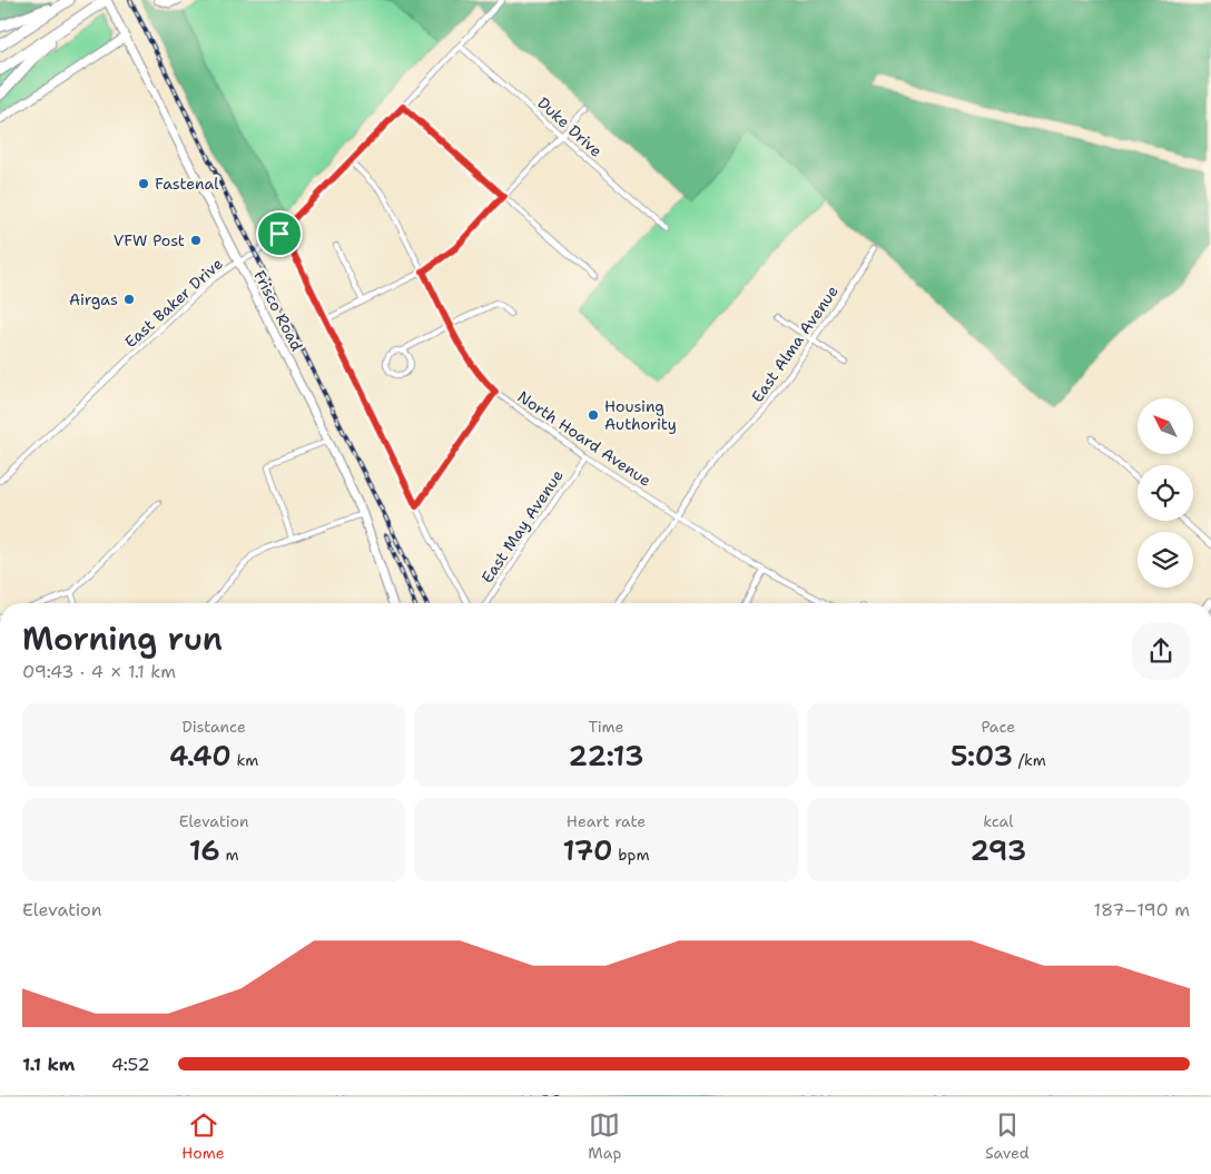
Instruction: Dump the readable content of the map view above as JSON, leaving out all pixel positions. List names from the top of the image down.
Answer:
{
  "streets": {
    "street": [
      "Duke Drive",
      "East Baker Drive",
      "Frisco Road",
      "East Alma Avenue",
      "North Hoard Avenue",
      "East May Avenue"
    ]
  },
  "crossings": [
    ["Duke Drive", "East Baker Drive"],
    ["East Baker Drive", "Frisco Road"],
    ["East Baker Drive", "North Hoard Avenue"],
    ["East Alma Avenue", "North Hoard Avenue"],
    ["North Hoard Avenue", "East May Avenue"]
  ],
  "places": [
    "Fastenal",
    "VFW Post",
    "Airgas",
    "Housing Authority"
  ],
  "north": "top left",
  "page": {
    "heading": ["Morning run", "09:43 · 4 × 1.1 km"],
    "stats": [
      ["Distance", "4.40 km"],
      ["Time", "22:13"],
      ["Pace", "5:03 /km"],
      ["Elevation", "16 m"],
      ["Heart rate", "170 bpm"],
      ["kcal", "293"]
    ],
    "chart": ["Elevation", "187–190 m"],
    "list": [
      {
        "name": "1.1 km",
        "note": "4:52"
      }
    ],
    "tabs": ["Home", "Map", "Saved"]
  }
}
